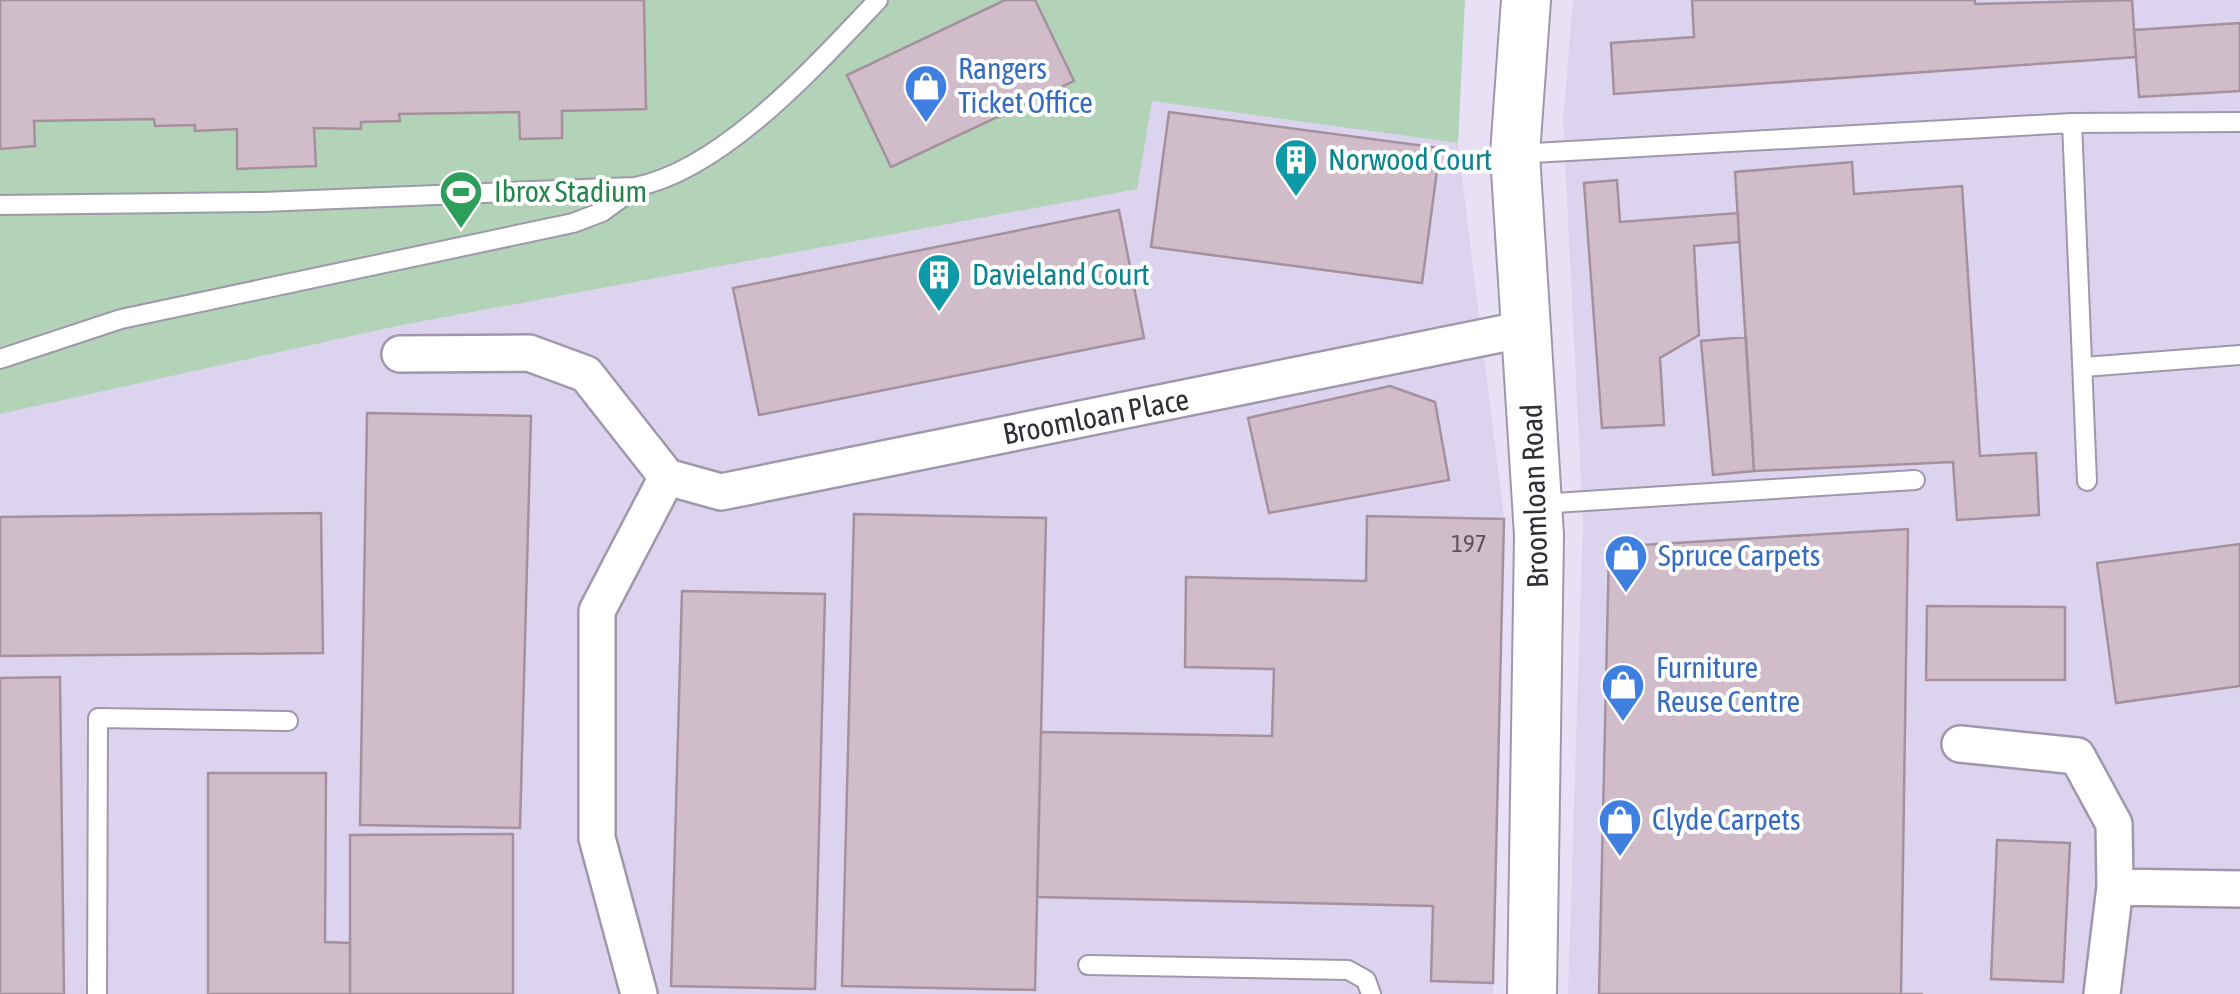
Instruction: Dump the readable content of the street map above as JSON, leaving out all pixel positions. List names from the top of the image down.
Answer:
{
  "streets": {
    "street": ["Broomloan Place", "Broomloan Road"]
  },
  "crossings": [
    ["Broomloan Place", "Broomloan Road"]
  ],
  "places": {
    "shop": [
      "Rangers Ticket Office",
      "Spruce Carpets",
      "Furniture Reuse Centre",
      "Clyde Carpets"
    ],
    "building": ["Norwood Court", "Davieland Court"],
    "sports": ["Ibrox Stadium"]
  },
  "house_numbers": ["197"]
}
